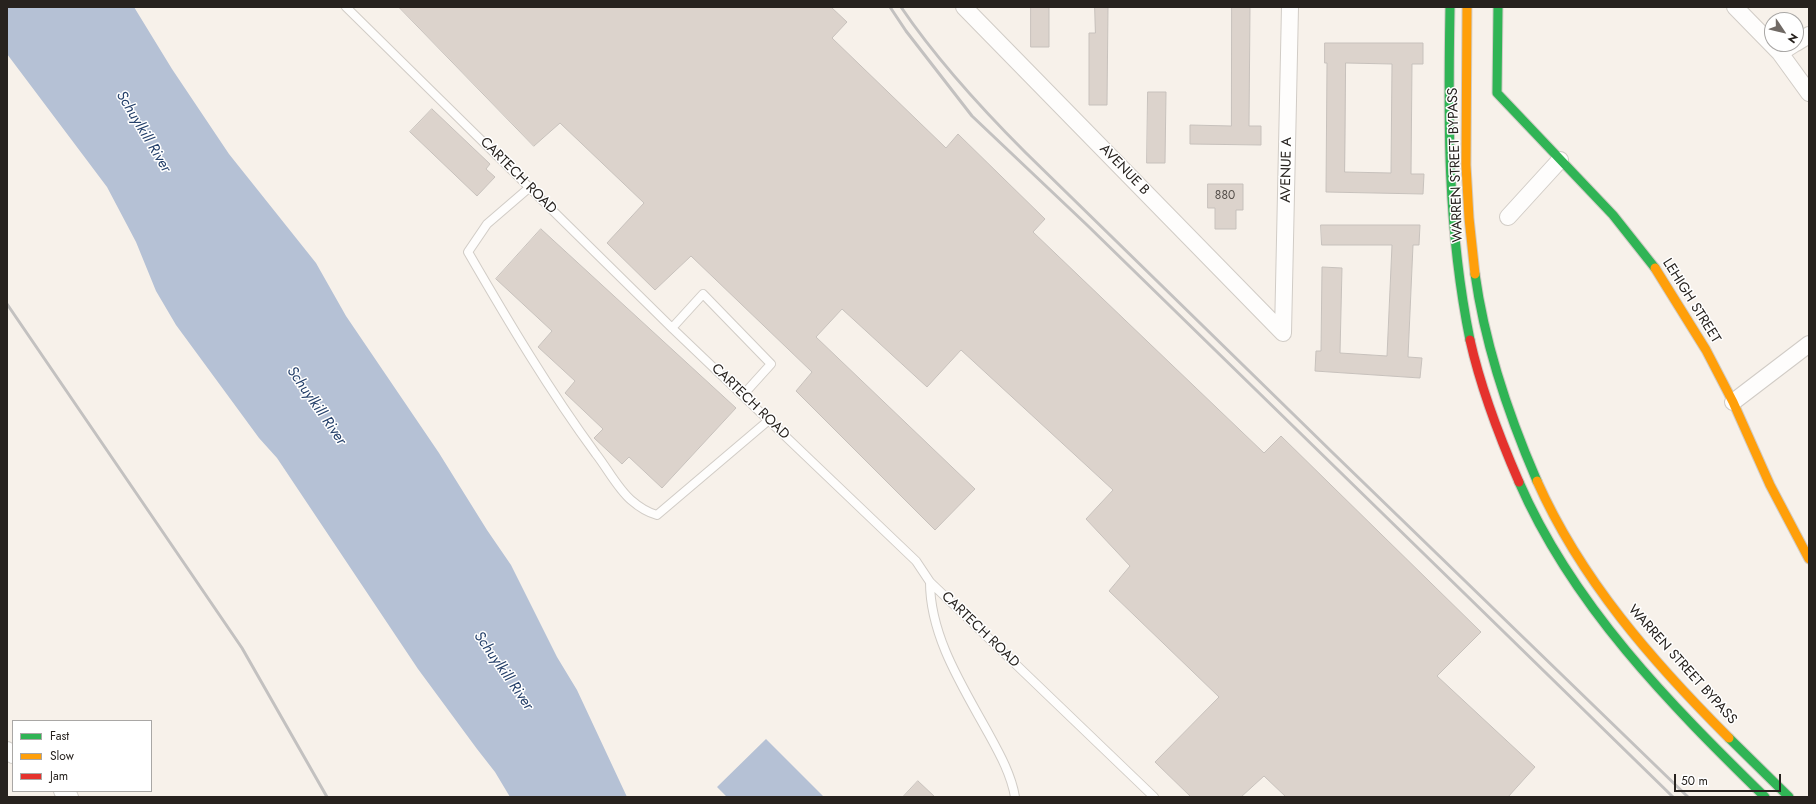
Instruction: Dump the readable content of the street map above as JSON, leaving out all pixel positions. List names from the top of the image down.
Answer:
{
  "streets": {
    "main road": ["WARREN STREET BYPASS", "LEHIGH STREET"],
    "street": ["AVENUE B", "AVENUE A"],
    "lane": ["CARTECH ROAD"]
  },
  "crossings": [
    ["AVENUE B", "AVENUE A"]
  ],
  "water": ["Schuylkill River"],
  "house_numbers": ["880"],
  "legend": ["Fast", "Slow", "Jam"],
  "scale_bar": "50 m",
  "north": "bottom right"
}
